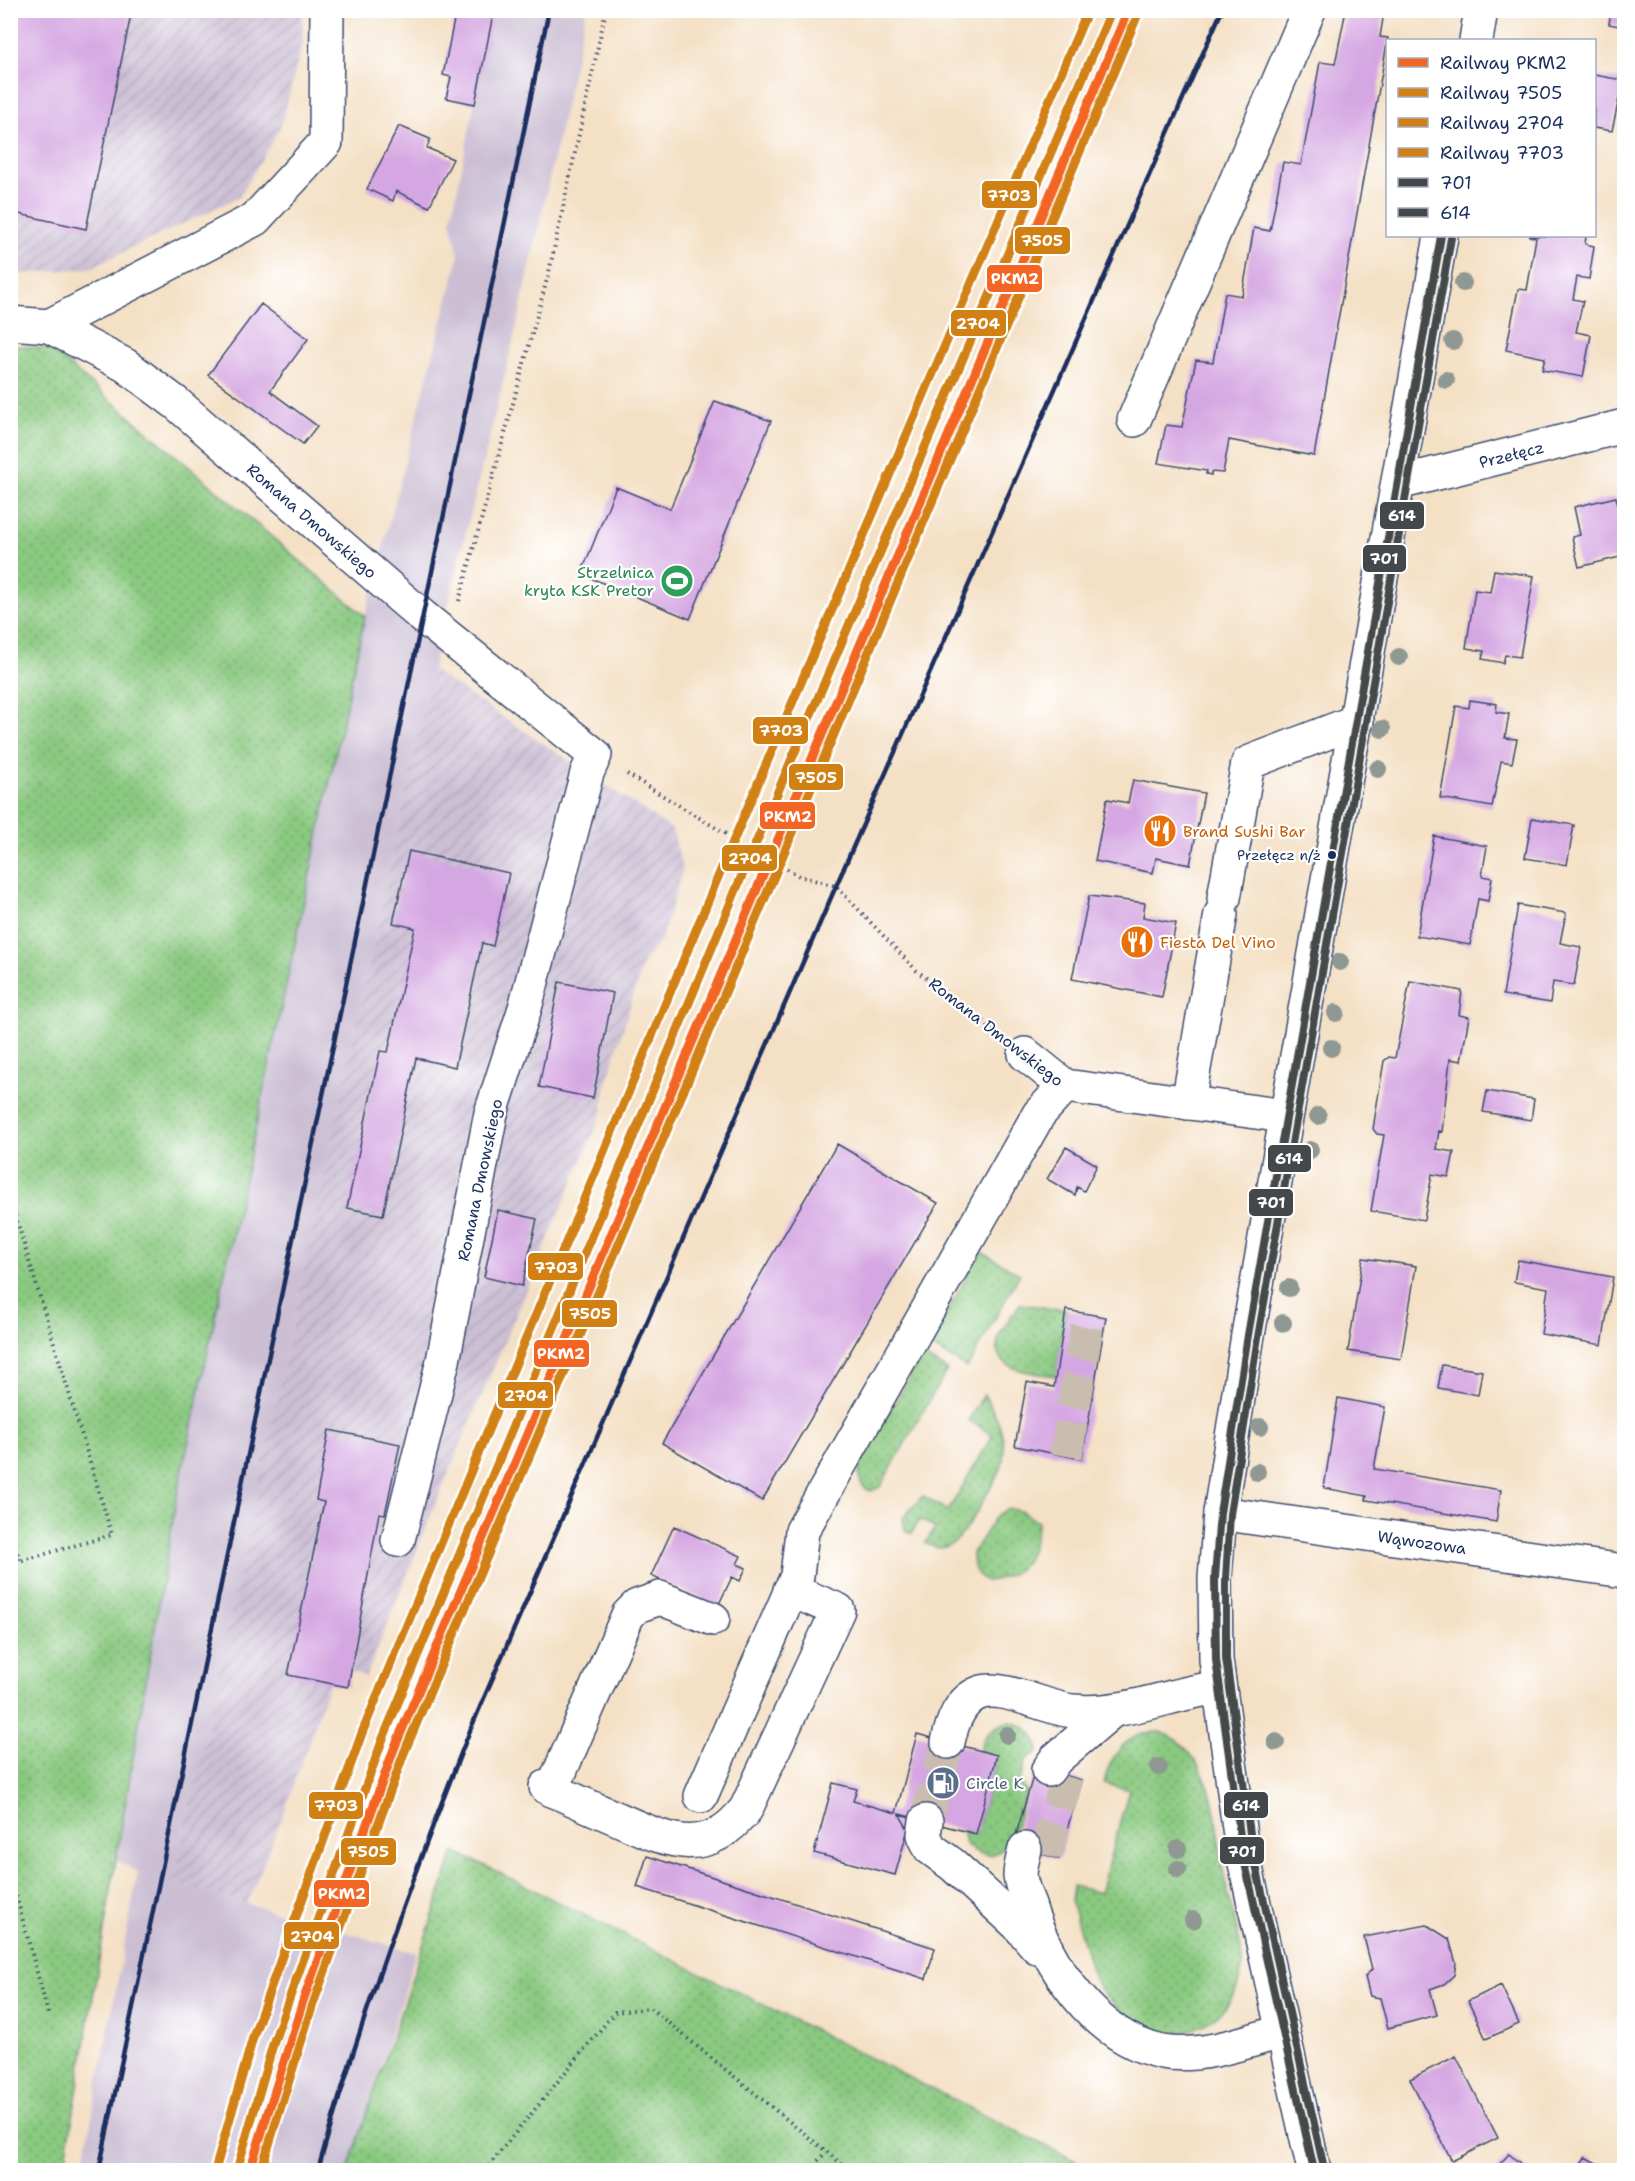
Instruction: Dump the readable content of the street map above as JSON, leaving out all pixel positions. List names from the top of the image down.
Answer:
{
  "streets": {
    "street": ["Przełęcz", "Romana Dmowskiego", "Wąwozowa"]
  },
  "places": {
    "sports": ["Strzelnica kryta KSK Pretor"],
    "restaurant": ["Brand Sushi Bar", "Fiesta Del Vino"],
    "other": ["Przełęcz n/ż"],
    "fuel station": ["Circle K"]
  },
  "lines": [
    "rail line PKM2",
    "rail line 7703",
    "rail line 7505",
    "rail line 2704",
    "transit line 701",
    "transit line 614"
  ],
  "legend": [
    "Railway PKM2",
    "Railway 7505",
    "Railway 2704",
    "Railway 7703",
    "701",
    "614"
  ]
}
